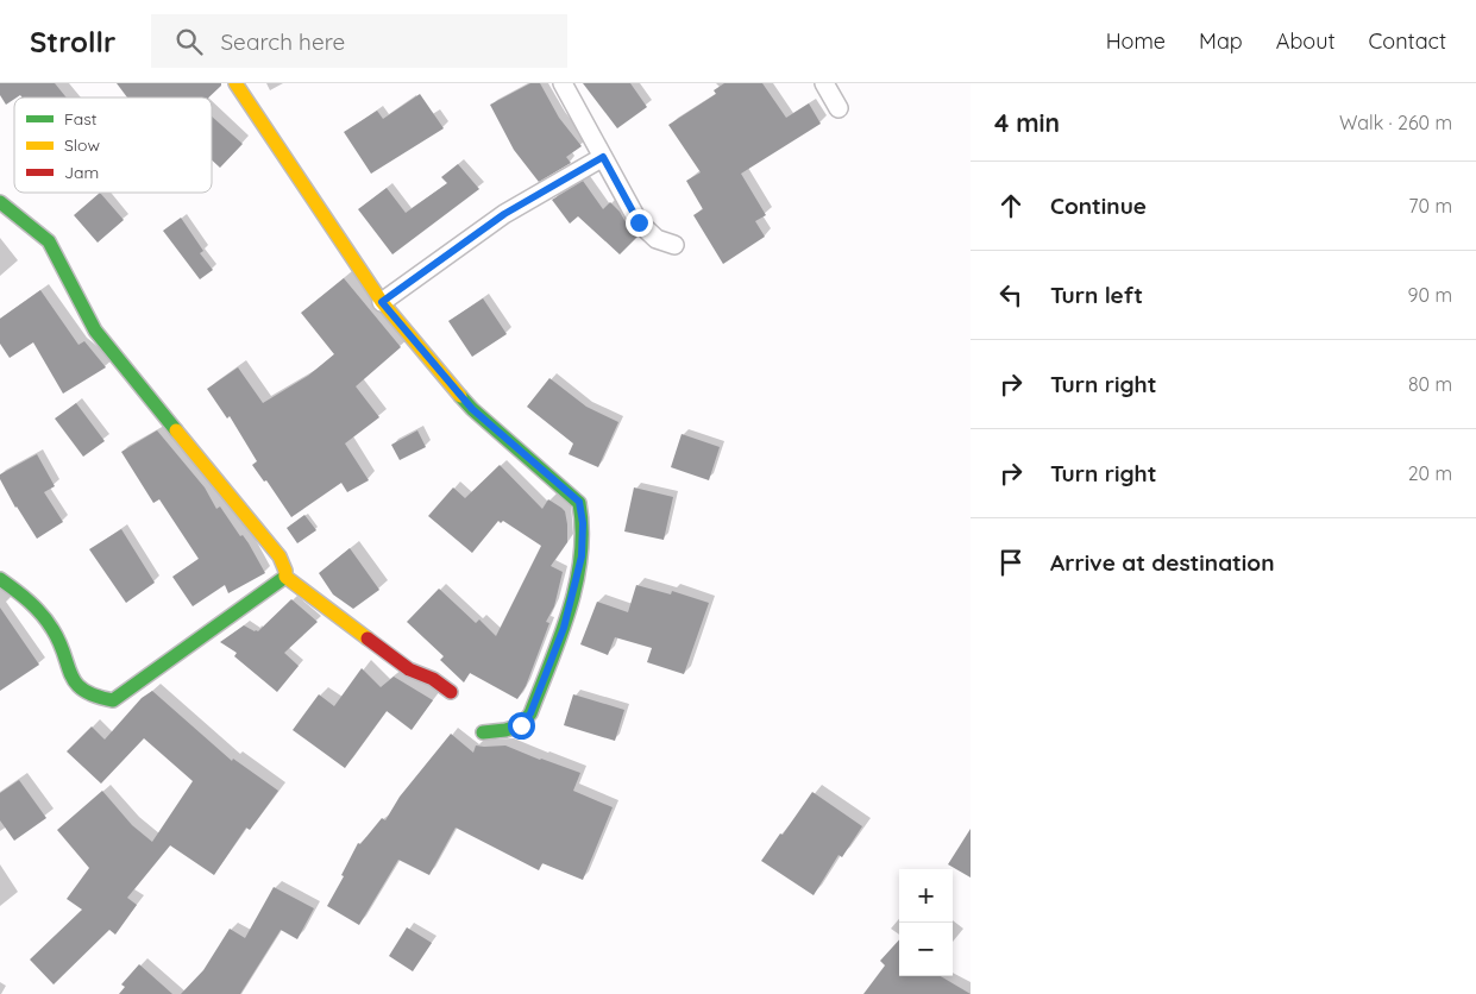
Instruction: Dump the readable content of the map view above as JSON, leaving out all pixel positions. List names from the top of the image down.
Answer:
{
  "legend": ["Fast", "Slow", "Jam"],
  "page": {
    "header": "Strollr",
    "search": "Search here",
    "nav": [
      "Home",
      "Map",
      "About",
      "Contact"
    ],
    "heading": ["4 min", "Walk · 260 m"],
    "list": [
      ["Continue", "70 m"],
      ["Turn left", "90 m"],
      ["Turn right", "80 m"],
      ["Turn right", "20 m"],
      "Arrive at destination"
    ],
    "map_buttons": ["+", "−"]
  }
}
